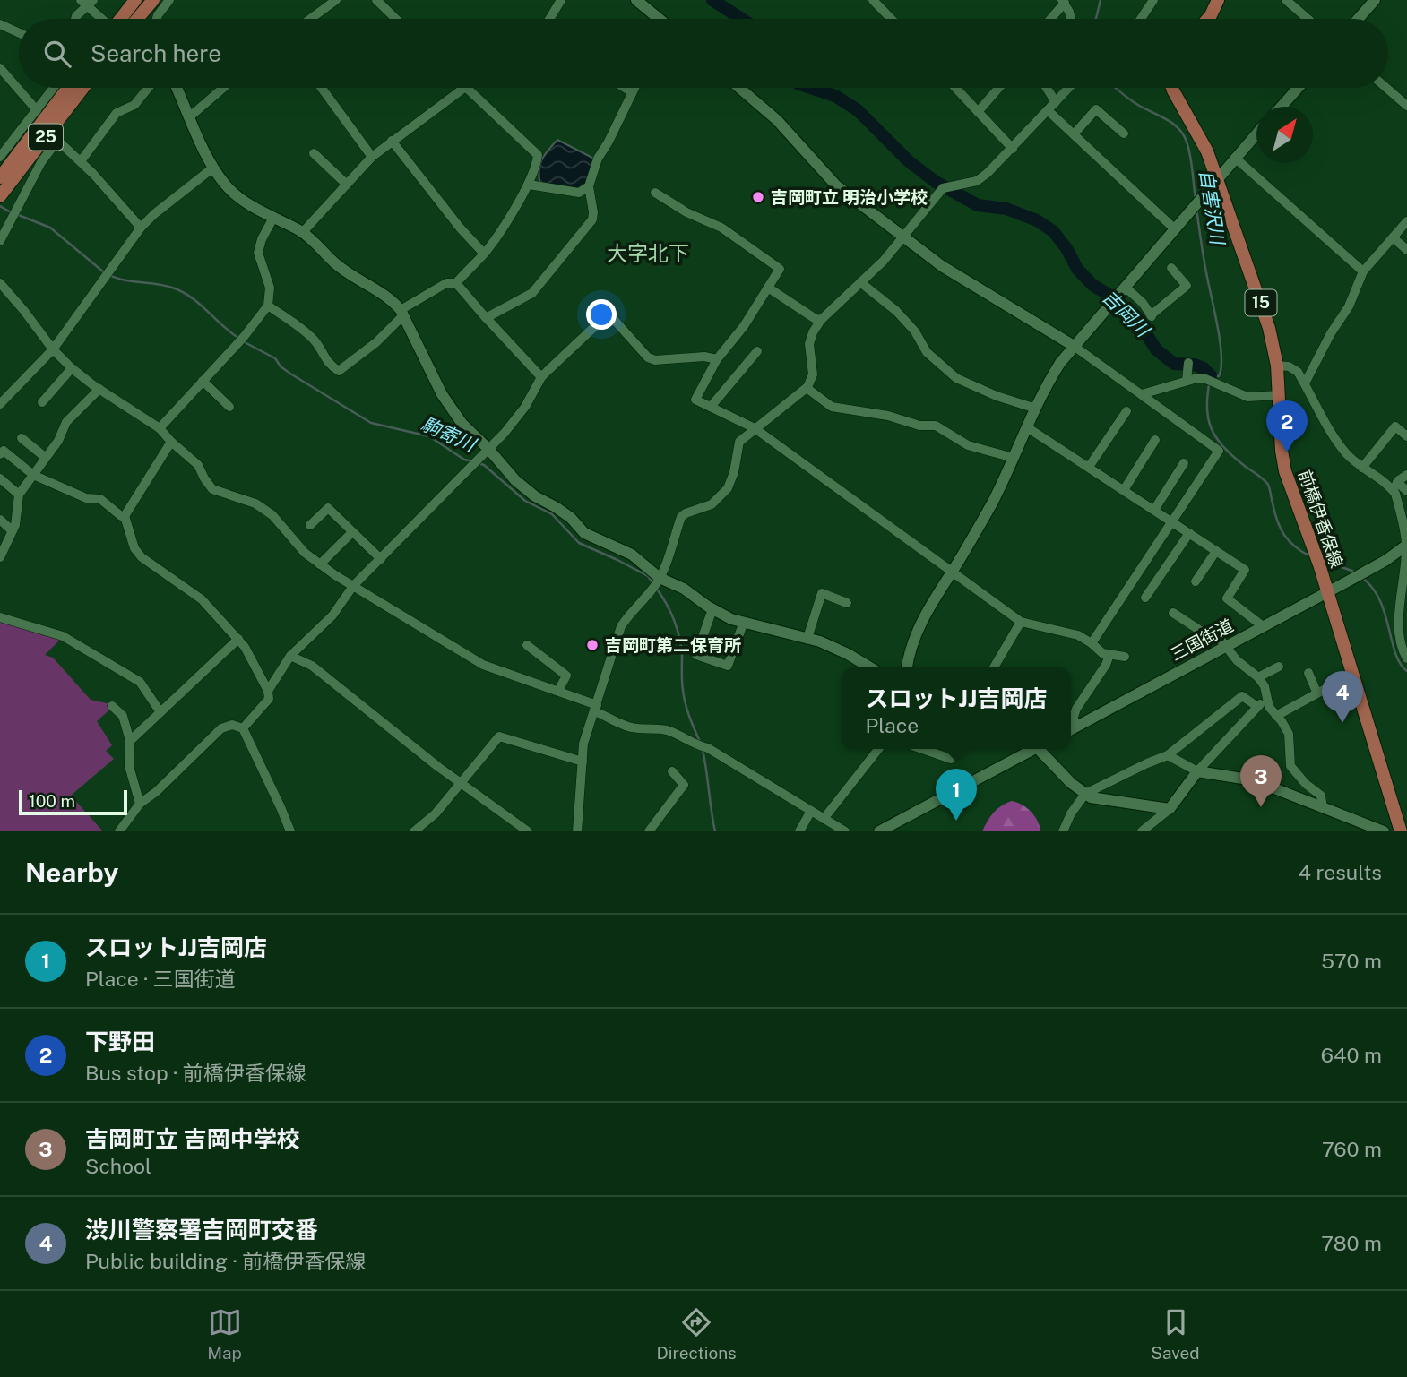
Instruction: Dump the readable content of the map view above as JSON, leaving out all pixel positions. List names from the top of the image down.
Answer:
{
  "streets": {
    "main road": ["25", "15", "前橋伊香保線"],
    "street": ["三国街道"]
  },
  "crossings": [
    ["前橋伊香保線", "三国街道"]
  ],
  "districts": ["大字北下"],
  "water": ["自害沢川", "吉岡川", "駒寄川"],
  "places": ["吉岡町立 明治小学校", "吉岡町第二保育所"],
  "scale_bar": "100 m",
  "north": "top right",
  "page": {
    "search": "Search here",
    "pins": [
      "2",
      "4",
      "3",
      "1"
    ],
    "popup": ["スロットJJ吉岡店", "Place"],
    "scale": "100 m",
    "heading": ["Nearby", "4 results"],
    "list": [
      {
        "mark": "1",
        "name": "スロットJJ吉岡店",
        "note": "Place · 三国街道",
        "value": "570 m"
      },
      {
        "mark": "2",
        "name": "下野田",
        "note": "Bus stop · 前橋伊香保線",
        "value": "640 m"
      },
      {
        "mark": "3",
        "name": "吉岡町立 吉岡中学校",
        "note": "School",
        "value": "760 m"
      },
      {
        "mark": "4",
        "name": "渋川警察署吉岡町交番",
        "note": "Public building · 前橋伊香保線",
        "value": "780 m"
      }
    ],
    "nav": ["Map", "Directions", "Saved"]
  }
}
